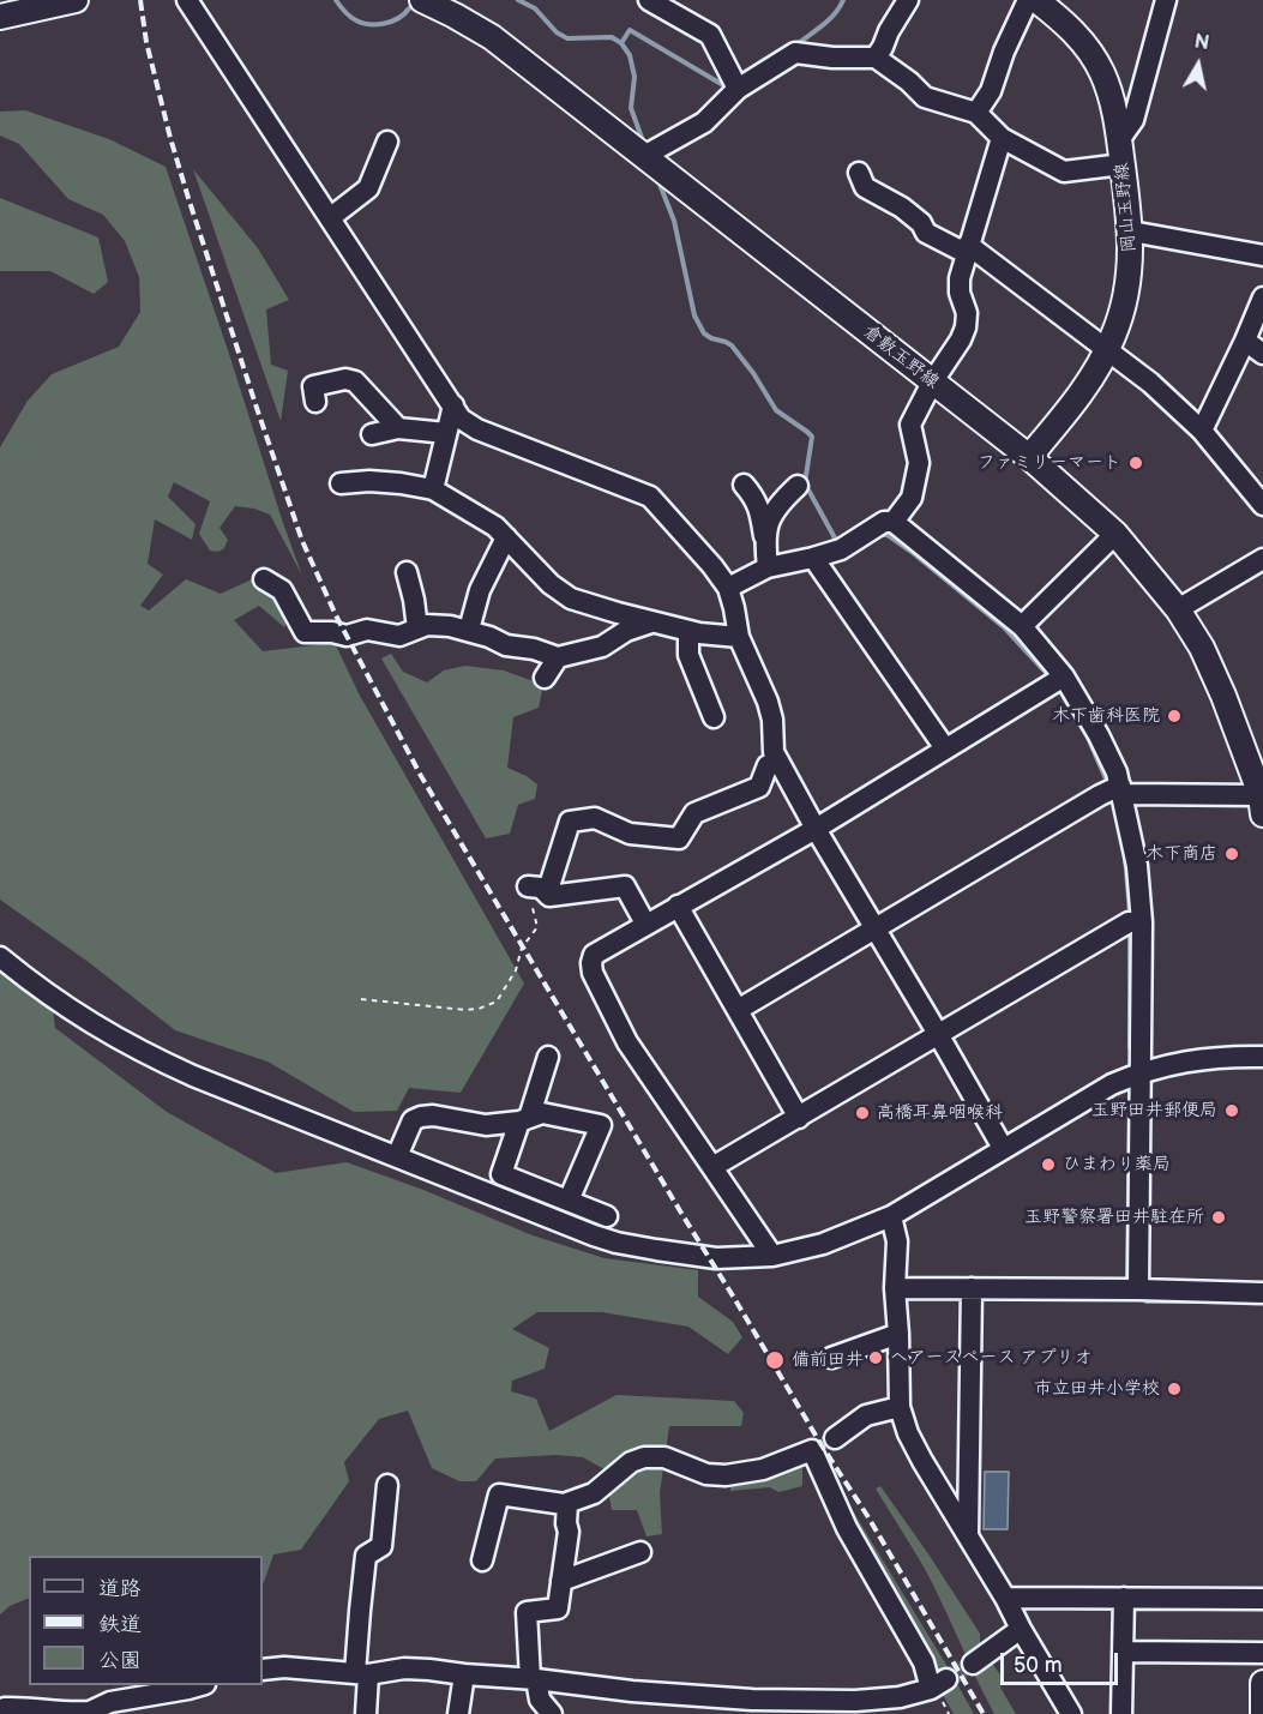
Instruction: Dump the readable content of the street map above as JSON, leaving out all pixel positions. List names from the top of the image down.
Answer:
{
  "streets": {
    "main road": ["岡山玉野線", "倉敷玉野線"]
  },
  "crossings": [
    ["岡山玉野線", "倉敷玉野線"]
  ],
  "places": [
    "ファミリーマート",
    "木下歯科医院",
    "木下商店",
    "玉野田井郵便局",
    "高橋耳鼻咽喉科",
    "ひまわり薬局",
    "玉野警察署田井駐在所",
    "ヘアースペース アプリオ",
    "備前田井",
    "市立田井小学校"
  ],
  "legend": ["道路", "鉄道", "公園"],
  "scale_bar": "50 m",
  "north": "top"
}
